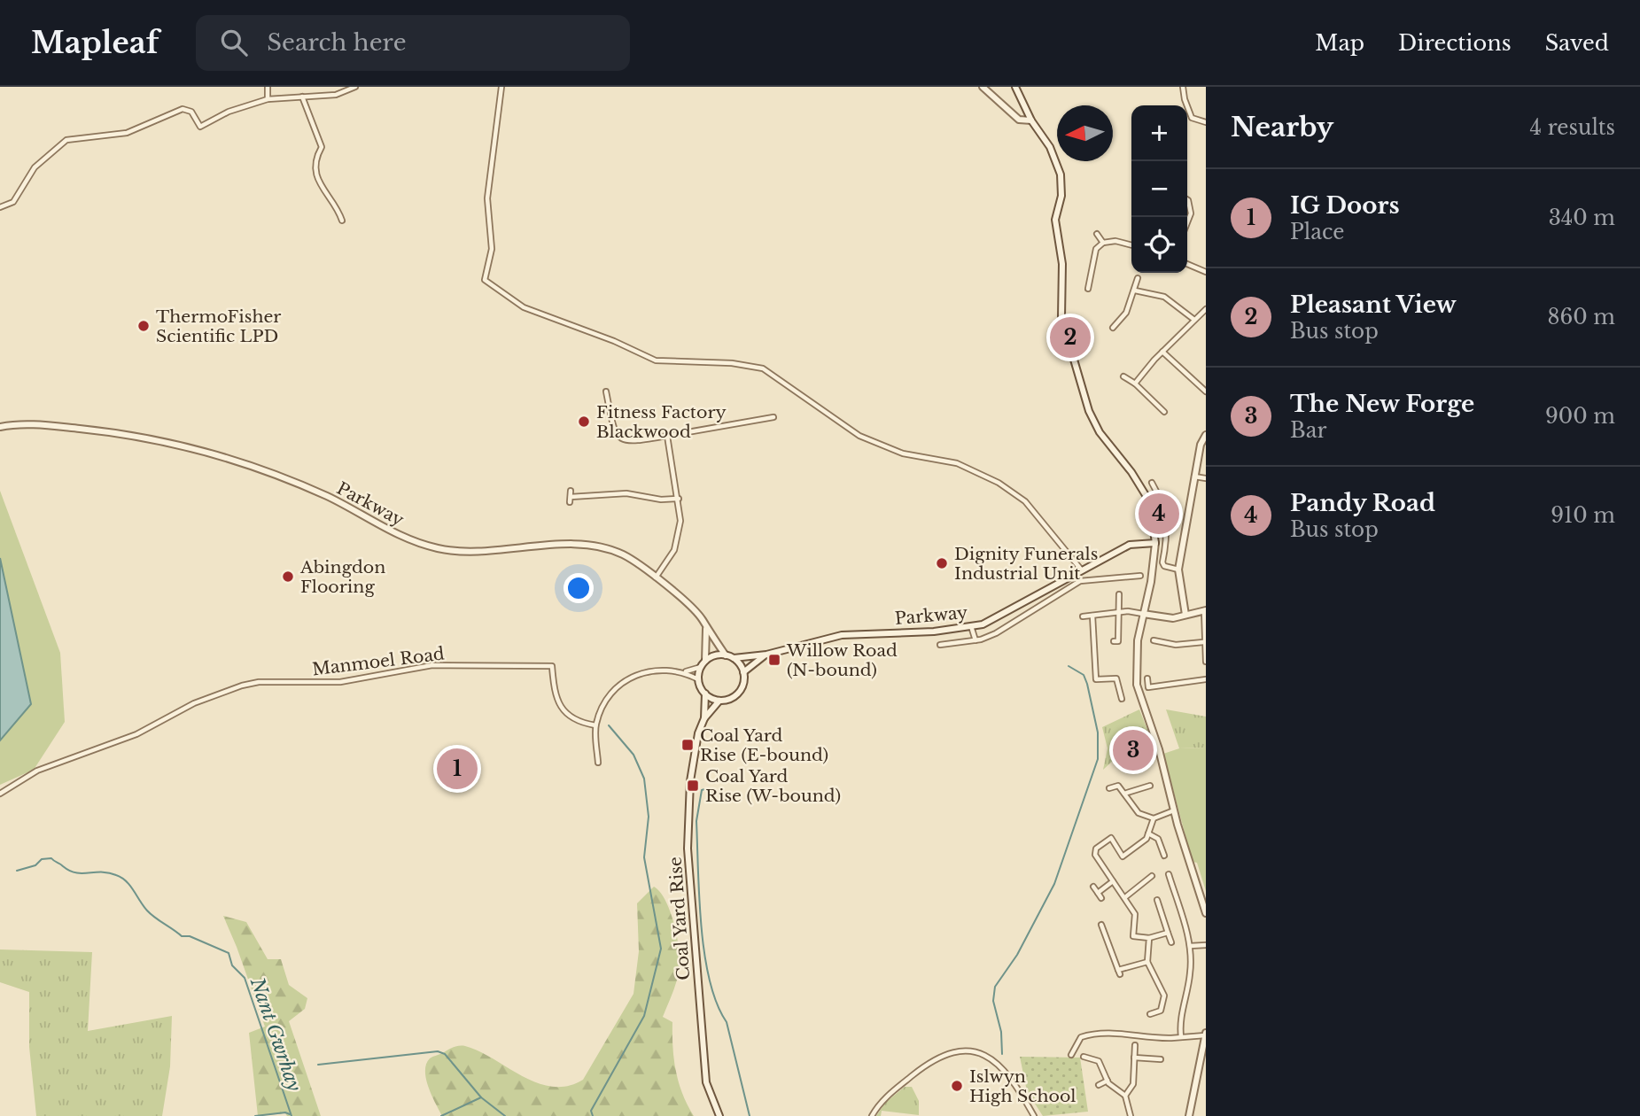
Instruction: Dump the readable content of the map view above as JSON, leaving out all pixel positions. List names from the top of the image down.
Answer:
{
  "streets": {
    "street": ["Parkway", "Manmoel Road", "Coal Yard Rise"]
  },
  "crossings": [
    ["Parkway", "Coal Yard Rise"]
  ],
  "water": ["Nant Gwrhay"],
  "places": {
    "other": [
      "ThermoFisher Scientific LPD",
      "Fitness Factory Blackwood",
      "Dignity Funerals Industrial Unit",
      "Abingdon Flooring",
      "Islwyn High School"
    ],
    "transit": ["Willow Road (N-bound)", "Coal Yard Rise (E-bound)", "Coal Yard Rise (W-bound)"]
  },
  "north": "left",
  "page": {
    "header": "Mapleaf",
    "search": "Search here",
    "nav": ["Map", "Directions", "Saved"],
    "heading": ["Nearby", "4 results"],
    "map_buttons": ["+", "−"],
    "list": [
      {
        "mark": "1",
        "name": "IG Doors",
        "note": "Place",
        "value": "340 m"
      },
      {
        "mark": "2",
        "name": "Pleasant View",
        "note": "Bus stop",
        "value": "860 m"
      },
      {
        "mark": "3",
        "name": "The New Forge",
        "note": "Bar",
        "value": "900 m"
      },
      {
        "mark": "4",
        "name": "Pandy Road",
        "note": "Bus stop",
        "value": "910 m"
      }
    ],
    "pins": [
      "2",
      "4",
      "3",
      "1"
    ]
  }
}
